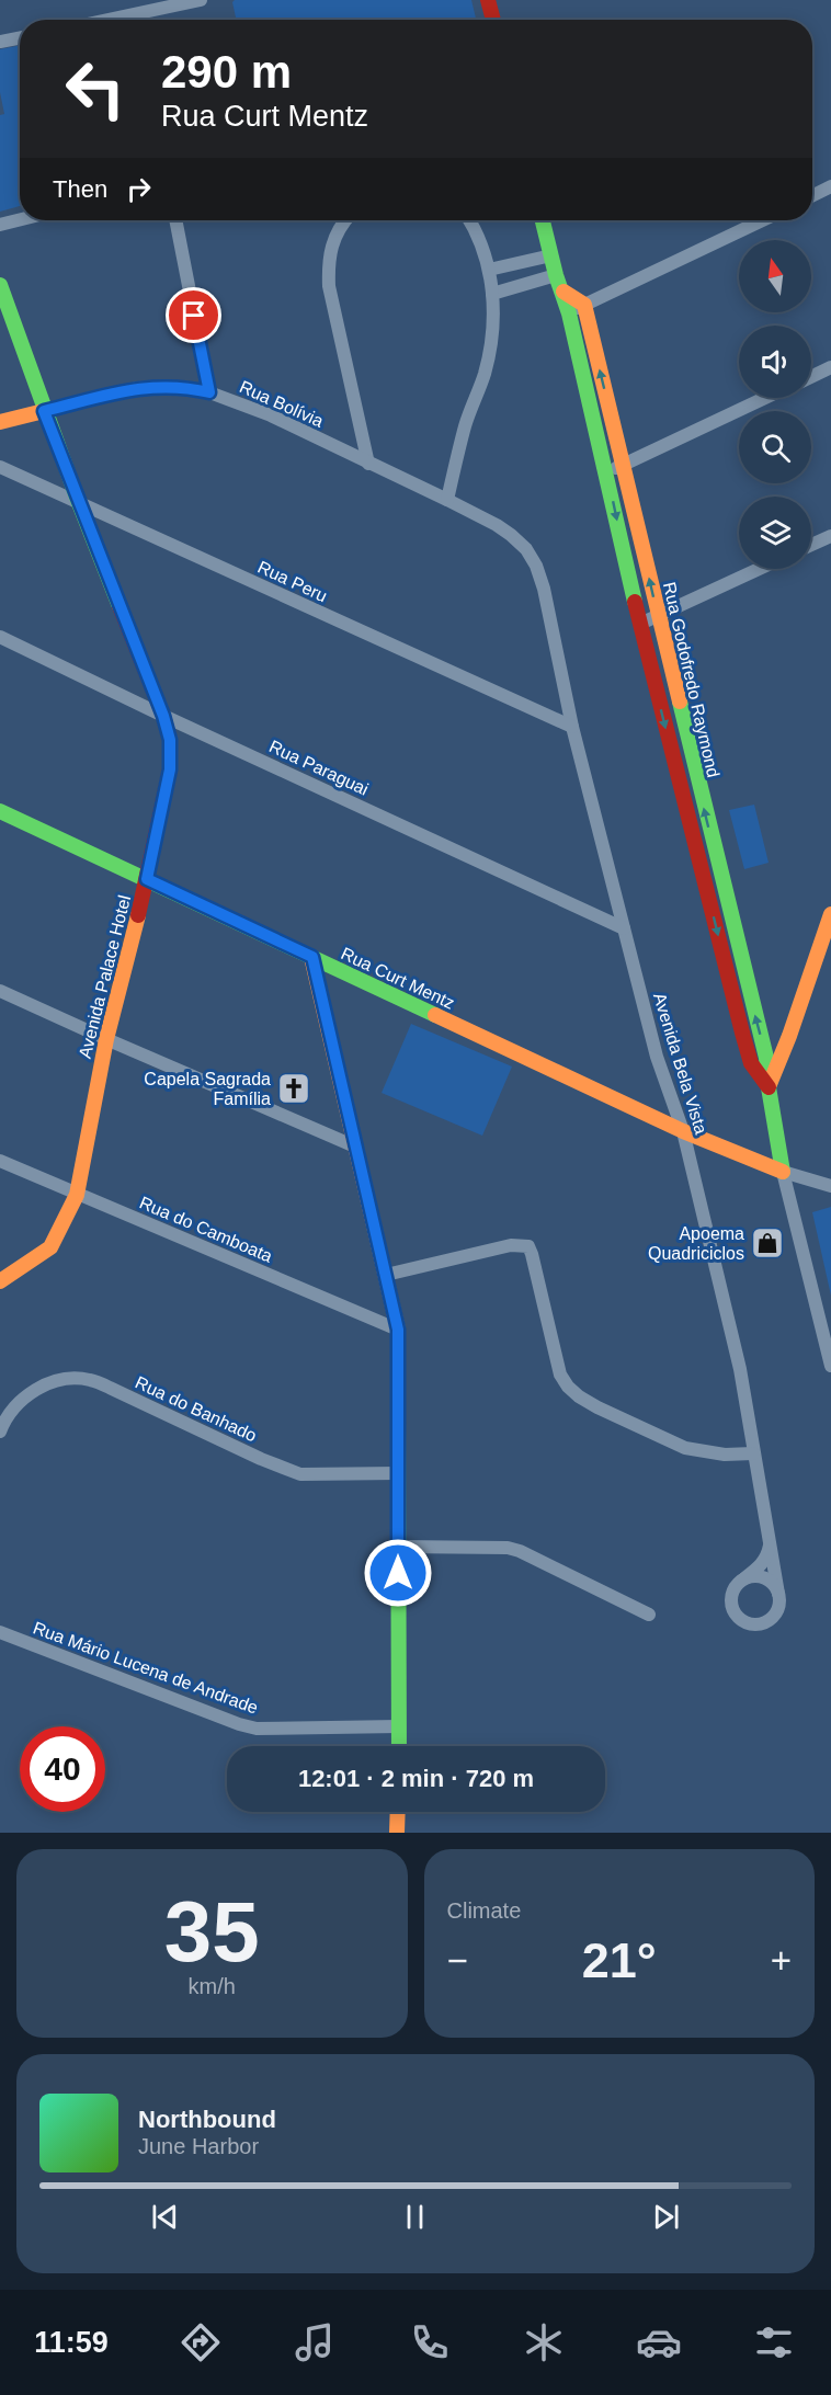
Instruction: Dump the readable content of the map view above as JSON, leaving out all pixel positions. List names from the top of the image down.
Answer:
{
  "streets": {
    "main road": [
      "Rua Bolívia",
      "Rua Godofredo Raymond",
      "Avenida Palace Hotel",
      "Rua Curt Mentz"
    ],
    "street": [
      "Rua Peru",
      "Rua Paraguai",
      "Avenida Bela Vista",
      "Rua do Camboata",
      "Rua do Banhado",
      "Rua Mário Lucena de Andrade"
    ]
  },
  "crossings": [
    ["Rua Bolívia", "Avenida Palace Hotel"],
    ["Rua Bolívia", "Avenida Bela Vista"],
    ["Rua Peru", "Avenida Palace Hotel"],
    ["Rua Peru", "Avenida Bela Vista"],
    ["Rua Godofredo Raymond", "Rua Curt Mentz"],
    ["Rua Paraguai", "Avenida Palace Hotel"],
    ["Rua Paraguai", "Avenida Bela Vista"],
    ["Avenida Palace Hotel", "Rua Curt Mentz"],
    ["Avenida Palace Hotel", "Rua do Camboata"],
    ["Rua Curt Mentz", "Avenida Bela Vista"]
  ],
  "places": {
    "church": ["Capela Sagrada Família"],
    "shop": ["Apoema Quadriciclos"]
  },
  "north": "top",
  "page": {
    "turn": ["290 m", "Rua Curt Mentz"],
    "then": "Then",
    "limit": "40",
    "trip": "12:01 · 2 min · 720 m",
    "tile": [
      ["35", "km/h"],
      "Climate"
    ],
    "heat": ["−", "21°", "+"],
    "song": ["Northbound", "June Harbor"],
    "tabs": "11:59"
  }
}
